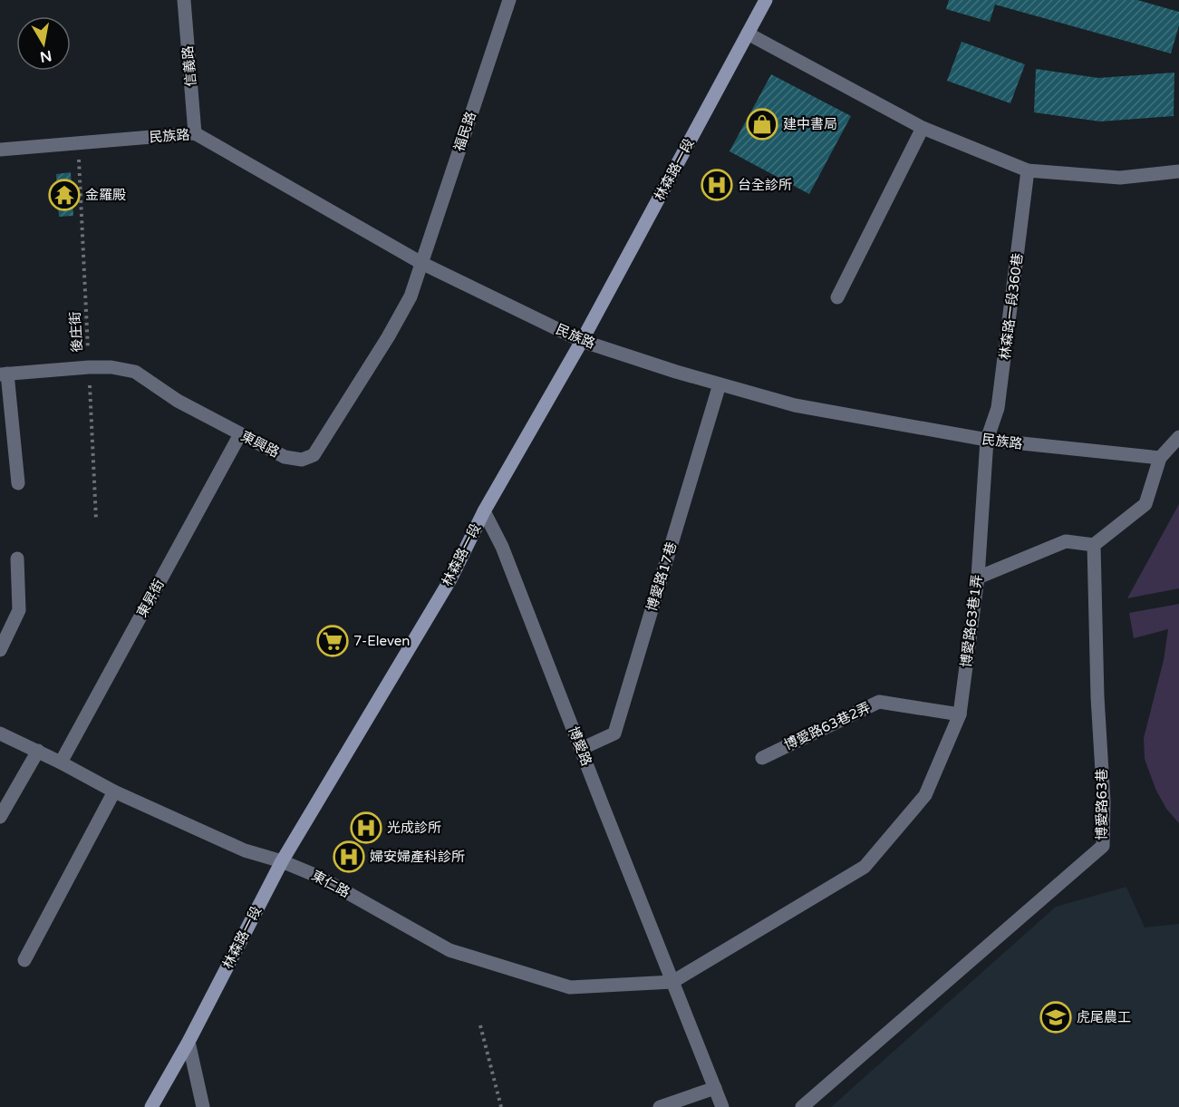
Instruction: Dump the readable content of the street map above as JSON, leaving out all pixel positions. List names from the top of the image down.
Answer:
{
  "streets": {
    "main road": ["林森路一段"],
    "street": [
      "信義路",
      "福民路",
      "民族路",
      "林森路一段360巷",
      "東興路",
      "博愛路17巷",
      "東昇街",
      "博愛路63巷1弄",
      "博愛路63巷2弄",
      "博愛路",
      "博愛路63巷",
      "東仁路"
    ],
    "path": ["後庄街"]
  },
  "crossings": [
    ["信義路", "民族路"],
    ["福民路", "民族路"],
    ["福民路", "東興路"],
    ["民族路", "林森路一段"],
    ["民族路", "林森路一段360巷"],
    ["民族路", "後庄街"],
    ["民族路", "東興路"],
    ["民族路", "博愛路17巷"],
    ["民族路", "博愛路63巷1弄"],
    ["林森路一段", "博愛路"],
    ["林森路一段", "東仁路"],
    ["林森路一段360巷", "博愛路63巷1弄"],
    ["後庄街", "東興路"],
    ["東興路", "東昇街"],
    ["博愛路17巷", "博愛路"],
    ["東昇街", "東仁路"],
    ["博愛路63巷1弄", "博愛路63巷2弄"],
    ["博愛路63巷1弄", "博愛路"],
    ["博愛路63巷1弄", "東仁路"],
    ["博愛路", "東仁路"]
  ],
  "places": {
    "shop": ["建中書局"],
    "hospital": ["台全診所", "光成診所", "婦安婦產科診所"],
    "temple": ["金羅殿"],
    "supermarket": ["7-Eleven"],
    "school or university": ["虎尾農工"]
  },
  "north": "bottom"
}
